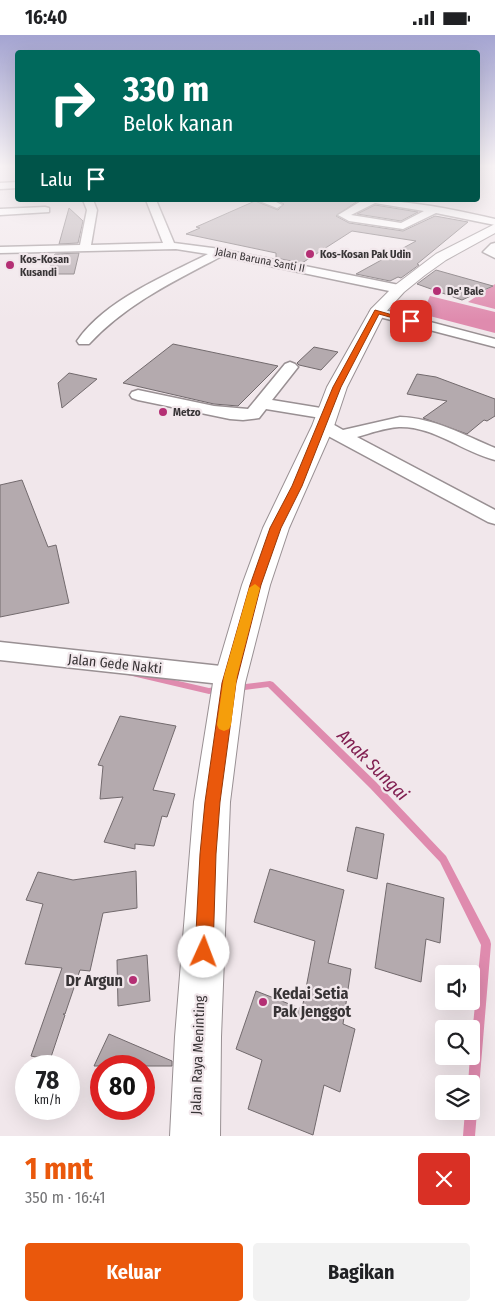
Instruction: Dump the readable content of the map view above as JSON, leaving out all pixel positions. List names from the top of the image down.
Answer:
{
  "streets": {
    "highway": ["Jalan Raya Meninting"],
    "street": ["Jalan Baruna Santi II", "Jalan Gede Nakti"]
  },
  "crossings": [
    ["Jalan Baruna Santi II", "Jalan Raya Meninting"],
    ["Jalan Gede Nakti", "Jalan Raya Meninting"]
  ],
  "water": ["Anak Sungai"],
  "places": [
    "Kos-Kosan Pak Udin",
    "Kos-Kosan Kusandi",
    "De' Bale",
    "Metzo",
    "Dr Argun",
    "Kedai Setia Pak Jenggot"
  ],
  "page": {
    "status": "16:40",
    "turn": ["330 m", "Belok kanan"],
    "then": "Lalu",
    "speed": "78 km/h",
    "limit": "80",
    "heading": ["1 mnt", "350 m · 16:41"],
    "buttons": ["Keluar", "Bagikan"]
  }
}
